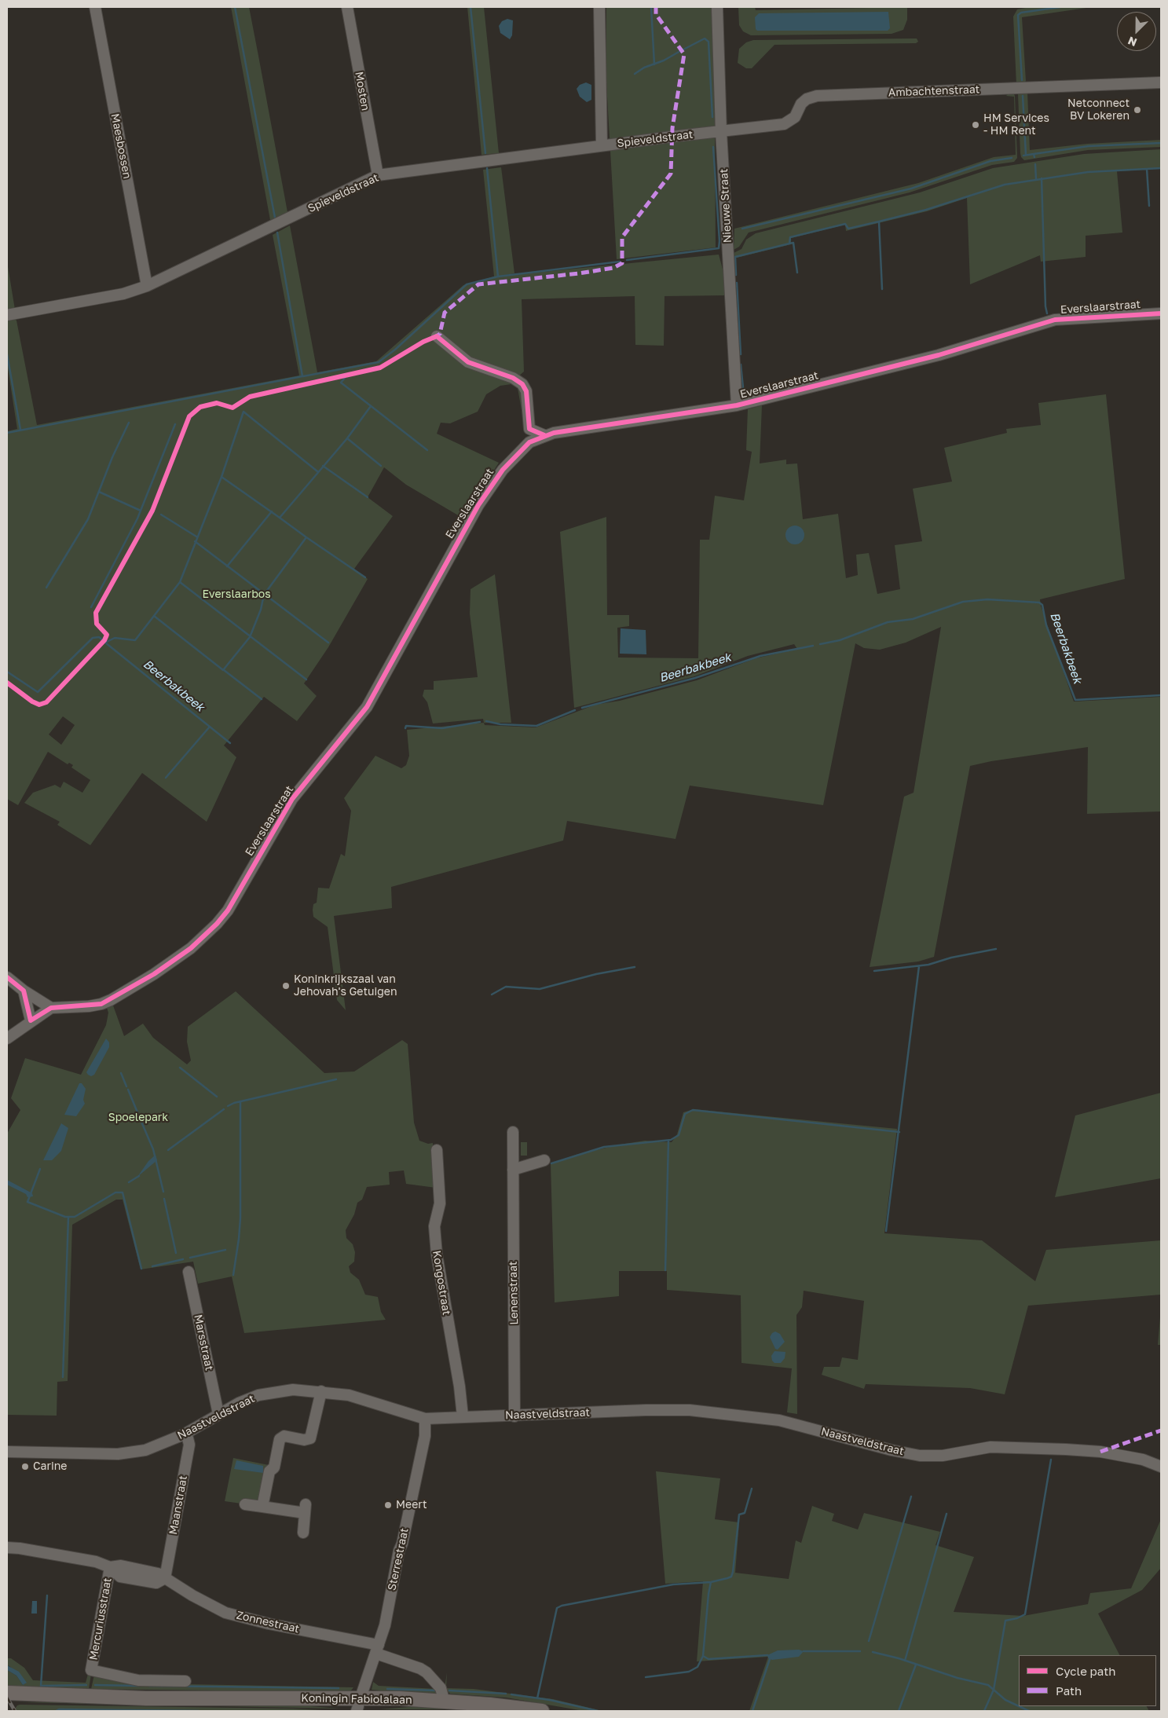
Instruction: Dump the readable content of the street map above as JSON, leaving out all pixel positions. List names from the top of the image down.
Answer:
{
  "streets": {
    "main road": ["Koningin Fabiolalaan"],
    "street": [
      "Mosten",
      "Ambachtenstraat",
      "Spieveldstraat",
      "Maesbossen",
      "Nieuwe Straat",
      "Everslaarstraat",
      "Kongostraat",
      "Lenenstraat",
      "Marsstraat",
      "Naastveldstraat",
      "Maanstraat",
      "Sterrestraat",
      "Mercuriusstraat",
      "Zonnestraat"
    ]
  },
  "crossings": [
    ["Mosten", "Spieveldstraat"],
    ["Ambachtenstraat", "Spieveldstraat"],
    ["Ambachtenstraat", "Nieuwe Straat"],
    ["Spieveldstraat", "Maesbossen"],
    ["Spieveldstraat", "Nieuwe Straat"],
    ["Nieuwe Straat", "Everslaarstraat"],
    ["Kongostraat", "Naastveldstraat"],
    ["Lenenstraat", "Naastveldstraat"],
    ["Marsstraat", "Naastveldstraat"],
    ["Naastveldstraat", "Maanstraat"],
    ["Naastveldstraat", "Sterrestraat"],
    ["Maanstraat", "Zonnestraat"],
    ["Sterrestraat", "Zonnestraat"],
    ["Sterrestraat", "Koningin Fabiolalaan"],
    ["Mercuriusstraat", "Zonnestraat"],
    ["Zonnestraat", "Koningin Fabiolalaan"]
  ],
  "water": ["Beerbakbeek"],
  "parks": ["Everslaarbos", "Spoelepark"],
  "places": [
    "Netconnect BV Lokeren",
    "HM Services - HM Rent",
    "Koninkrijkszaal van Jehovah's Getuigen",
    "Carine",
    "Meert"
  ],
  "legend": ["Cycle path", "Path"],
  "north": "bottom left"
}
